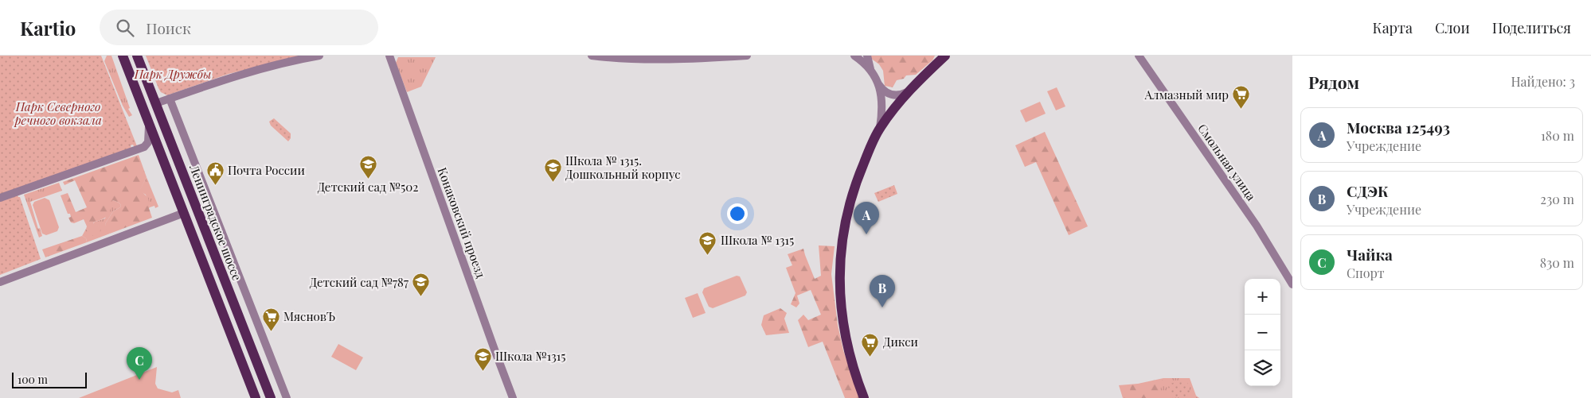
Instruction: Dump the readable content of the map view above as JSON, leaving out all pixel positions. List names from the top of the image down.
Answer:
{
  "streets": {
    "main road": ["Ленинградское шоссе"],
    "street": ["Смольная улица", "Конаковский проезд"]
  },
  "parks": ["Парк Дружбы", "Парк Северного речного вокзала"],
  "places": {
    "supermarket": ["Алмазный мир", "МясновЪ", "Дикси"],
    "school or university": [
      "Детский сад №502",
      "Школа № 1315. Дошкольный корпус",
      "Школа № 1315",
      "Детский сад №787",
      "Школа №1315"
    ],
    "public building": ["Почта России"]
  },
  "scale_bar": "100 m",
  "page": {
    "header": "Kartio",
    "search": "Поиск",
    "nav": ["Карта", "Слои", "Поделиться"],
    "heading": ["Рядом", "Найдено: 3"],
    "list": [
      {
        "mark": "A",
        "name": "Москва 125493",
        "note": "Учреждение",
        "value": "180 m"
      },
      {
        "mark": "B",
        "name": "СДЭК",
        "note": "Учреждение",
        "value": "230 m"
      },
      {
        "mark": "C",
        "name": "Чайка",
        "note": "Спорт",
        "value": "830 m"
      }
    ],
    "pins": ["A", "B", "C"],
    "map_buttons": ["+", "−"],
    "scale": "100 m"
  }
}
